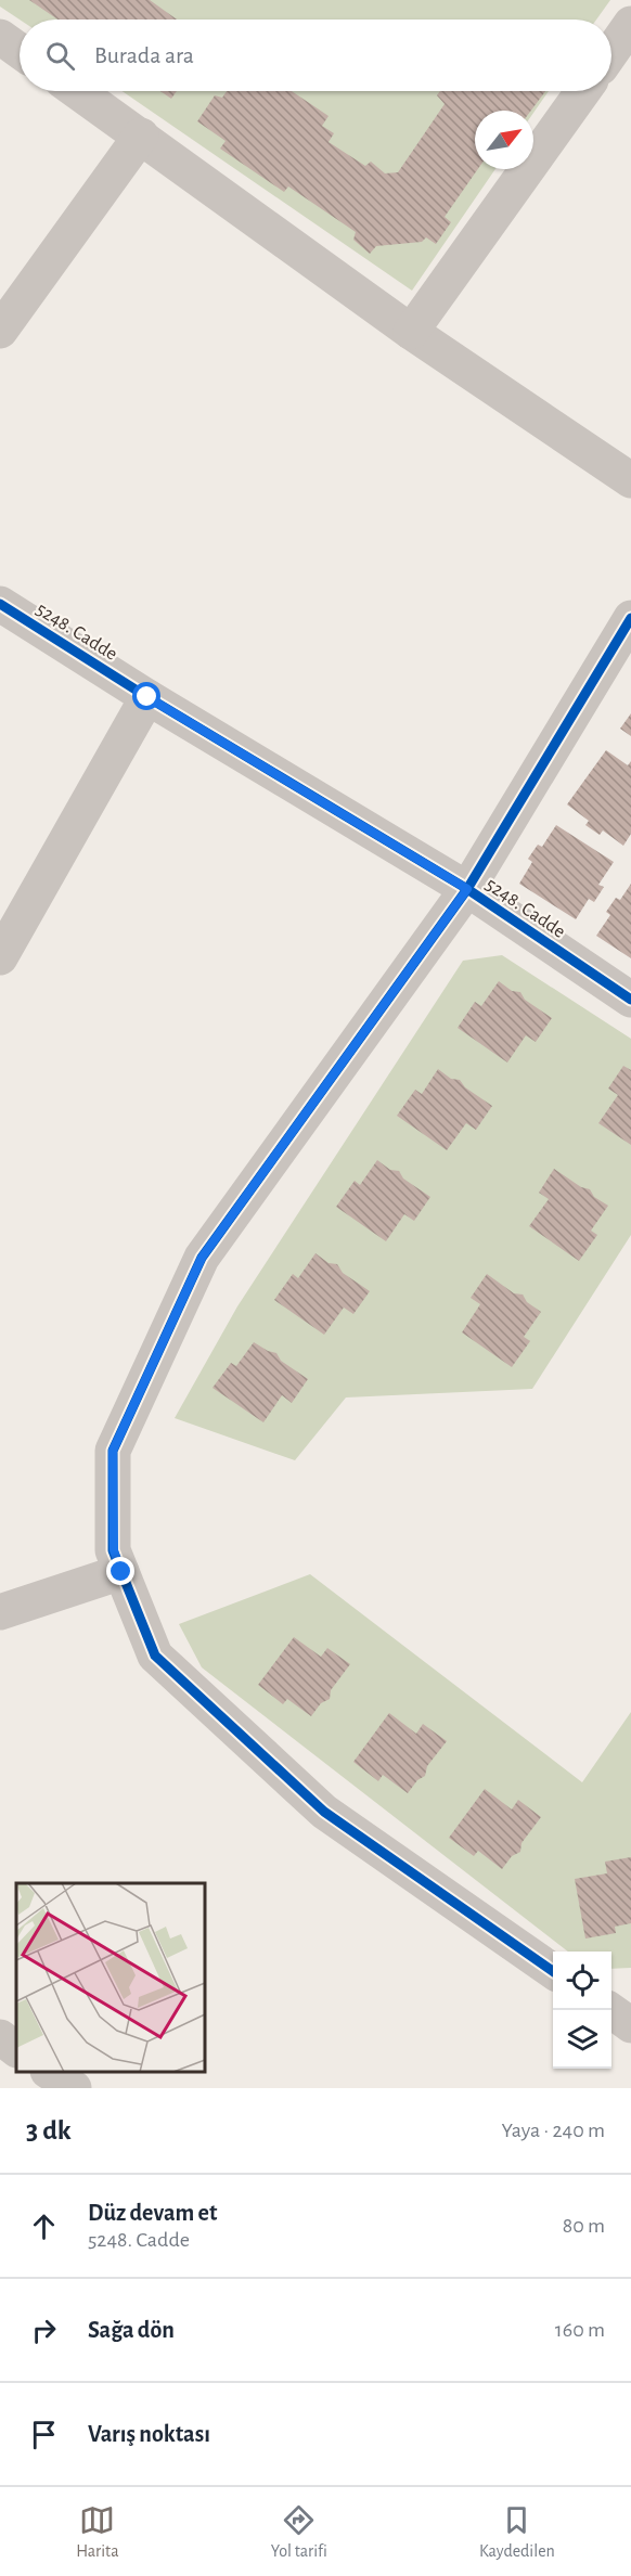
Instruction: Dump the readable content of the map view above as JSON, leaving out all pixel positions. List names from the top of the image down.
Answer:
{
  "streets": {
    "street": ["5248. Cadde"]
  },
  "north": "top right",
  "page": {
    "search": "Burada ara",
    "heading": ["3 dk", "Yaya · 240 m"],
    "list": [
      ["Düz devam et", "5248. Cadde", "80 m"],
      ["Sağa dön", "160 m"],
      "Varış noktası"
    ],
    "nav": ["Harita", "Yol tarifi", "Kaydedilen"]
  }
}
